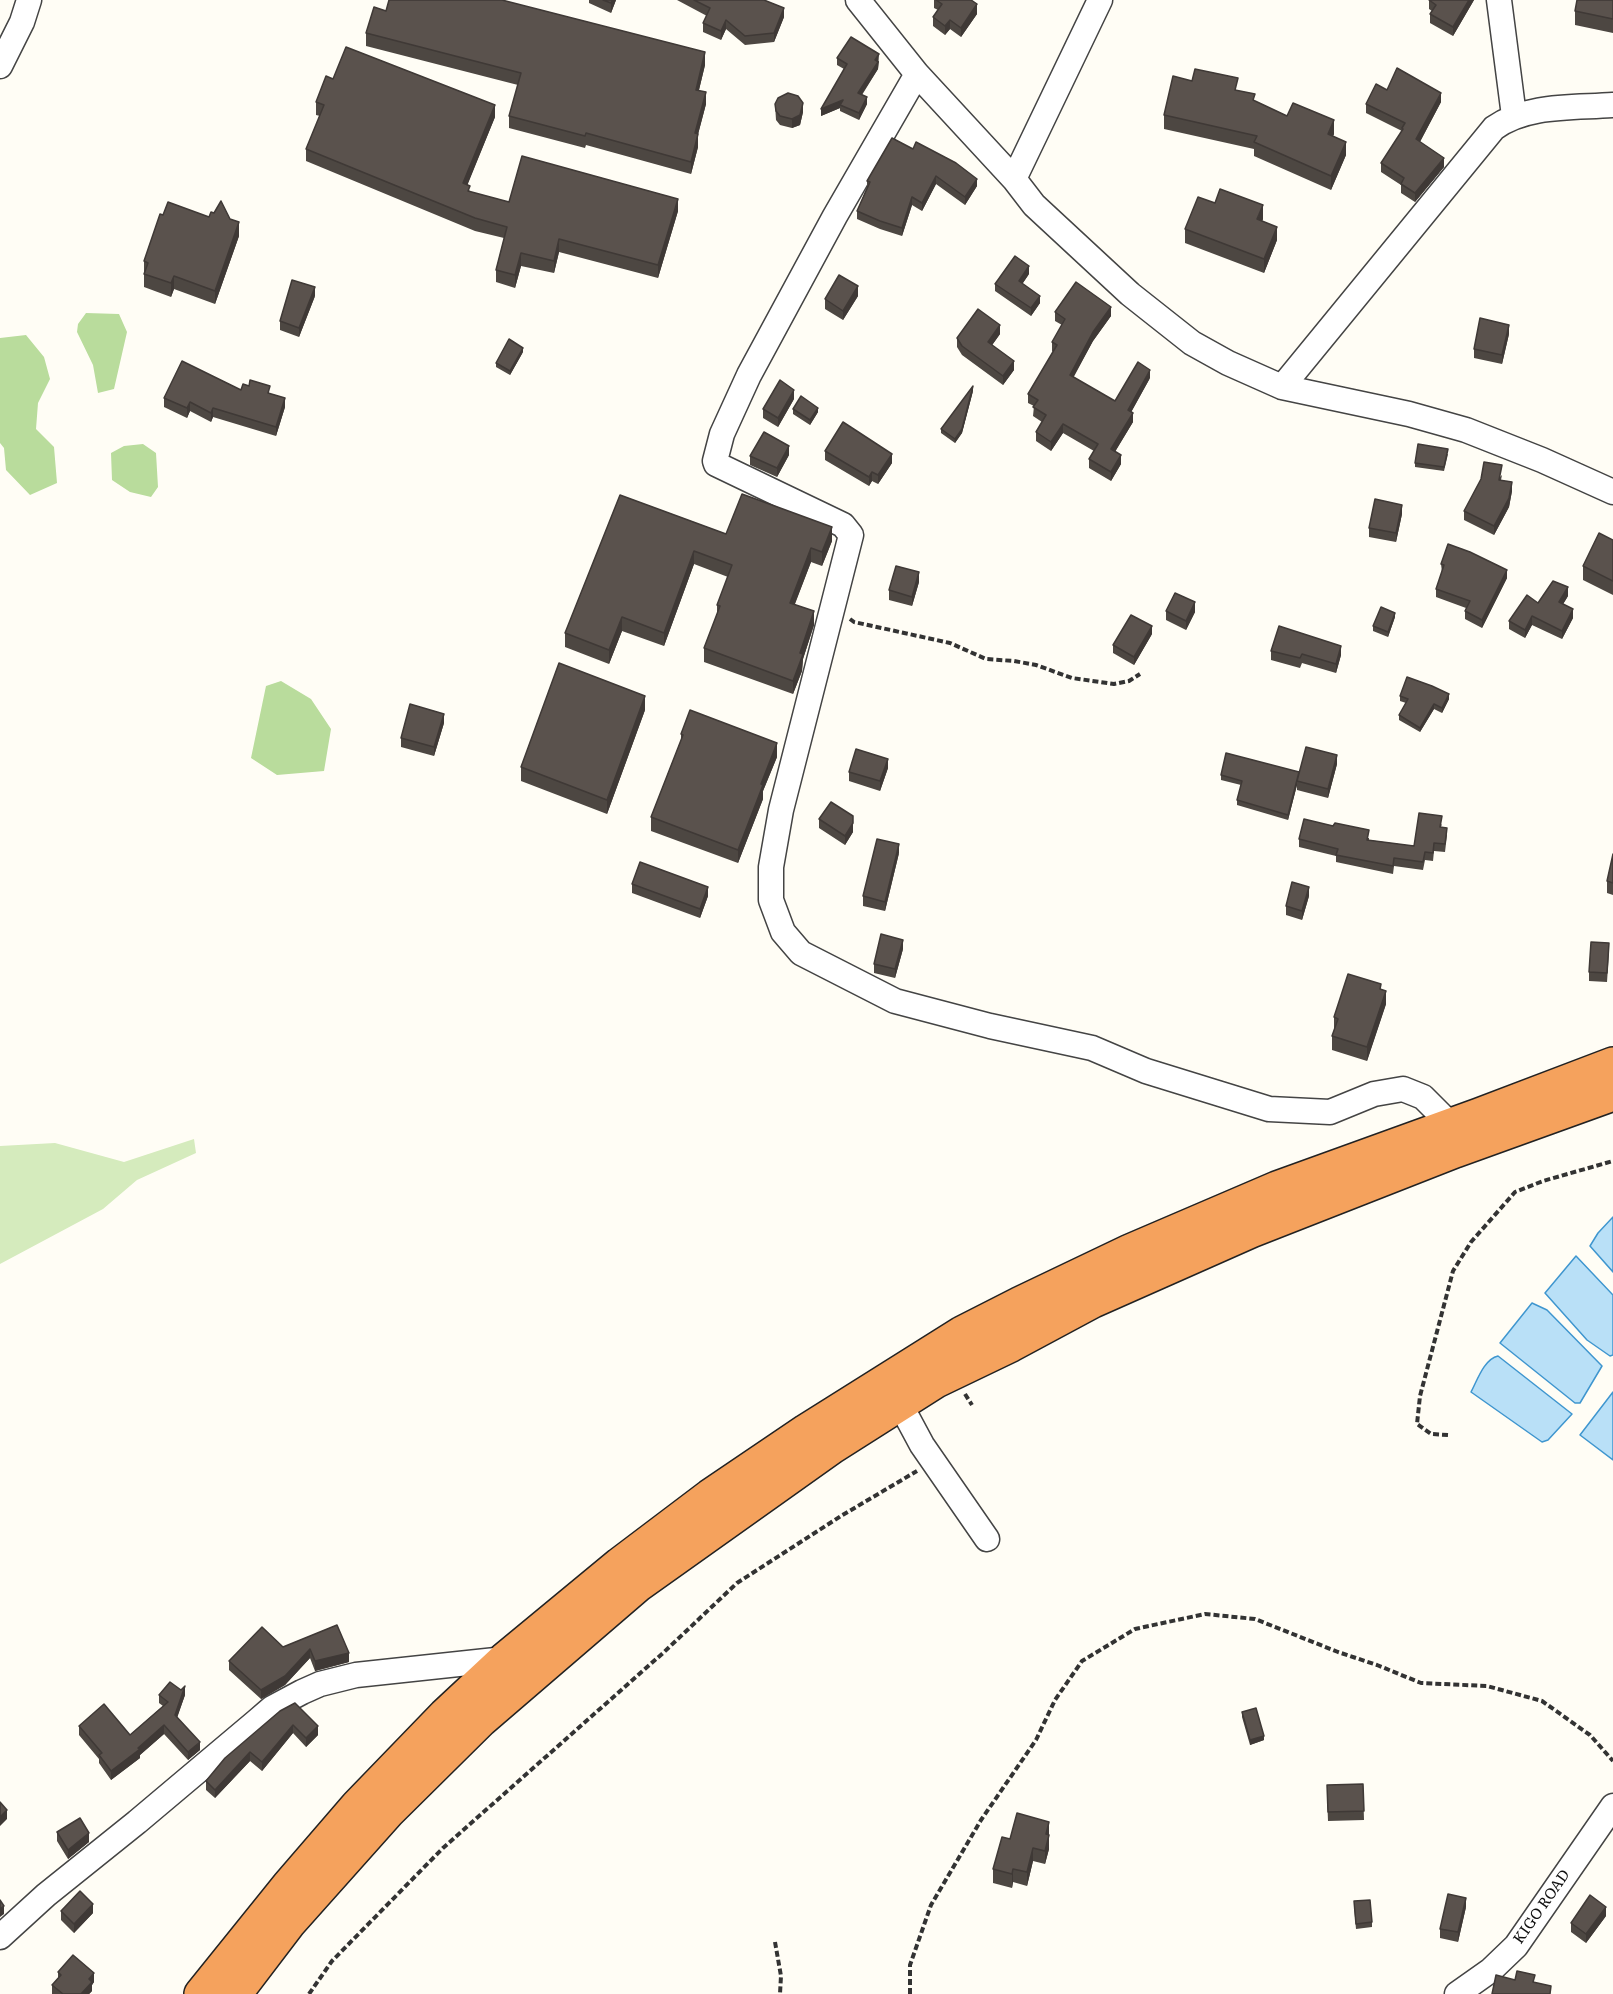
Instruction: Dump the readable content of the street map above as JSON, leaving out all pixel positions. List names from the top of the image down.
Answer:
{
  "streets": {
    "street": ["KIGO ROAD"]
  }
}
